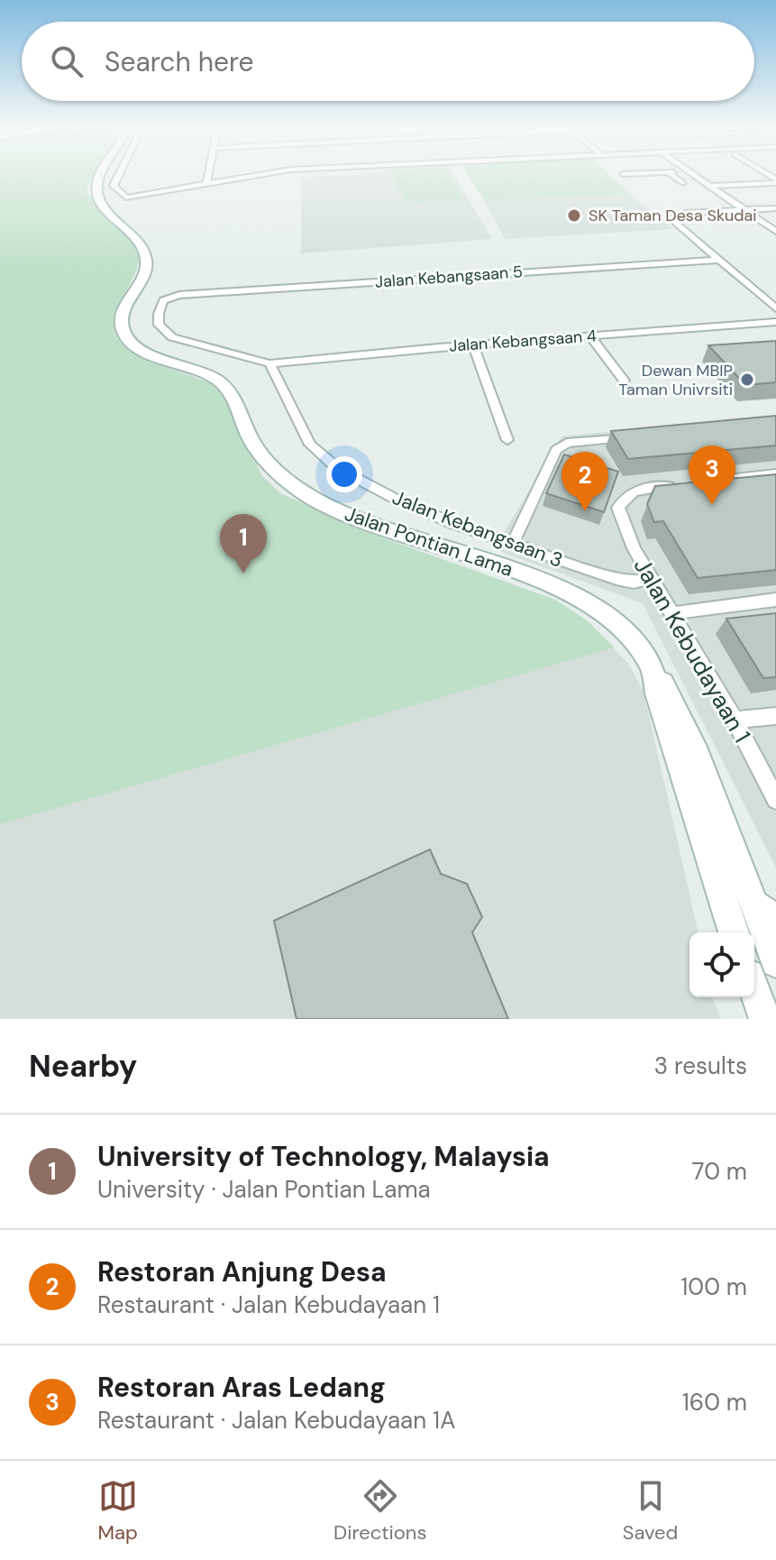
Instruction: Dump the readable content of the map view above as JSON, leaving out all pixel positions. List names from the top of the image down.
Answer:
{
  "streets": {
    "street": [
      "Jalan Kebangsaan 5",
      "Jalan Kebangsaan 4",
      "Jalan Kebangsaan 3",
      "Jalan Pontian Lama",
      "Jalan Kebudayaan 1"
    ]
  },
  "crossings": [
    ["Jalan Kebangsaan 5", "Jalan Kebangsaan 4"],
    ["Jalan Kebangsaan 5", "Jalan Kebangsaan 3"],
    ["Jalan Kebangsaan 4", "Jalan Kebangsaan 3"],
    ["Jalan Kebangsaan 3", "Jalan Kebudayaan 1"]
  ],
  "places": ["SK Taman Desa Skudai", "Dewan MBIP Taman Univrsiti"],
  "page": {
    "search": "Search here",
    "pins": ["3", "2", "1"],
    "heading": ["Nearby", "3 results"],
    "list": [
      {
        "mark": "1",
        "name": "University of Technology, Malaysia",
        "note": "University · Jalan Pontian Lama",
        "value": "70 m"
      },
      {
        "mark": "2",
        "name": "Restoran Anjung Desa",
        "note": "Restaurant · Jalan Kebudayaan 1",
        "value": "100 m"
      },
      {
        "mark": "3",
        "name": "Restoran Aras Ledang",
        "note": "Restaurant · Jalan Kebudayaan 1A",
        "value": "160 m"
      }
    ],
    "nav": ["Map", "Directions", "Saved"]
  }
}
